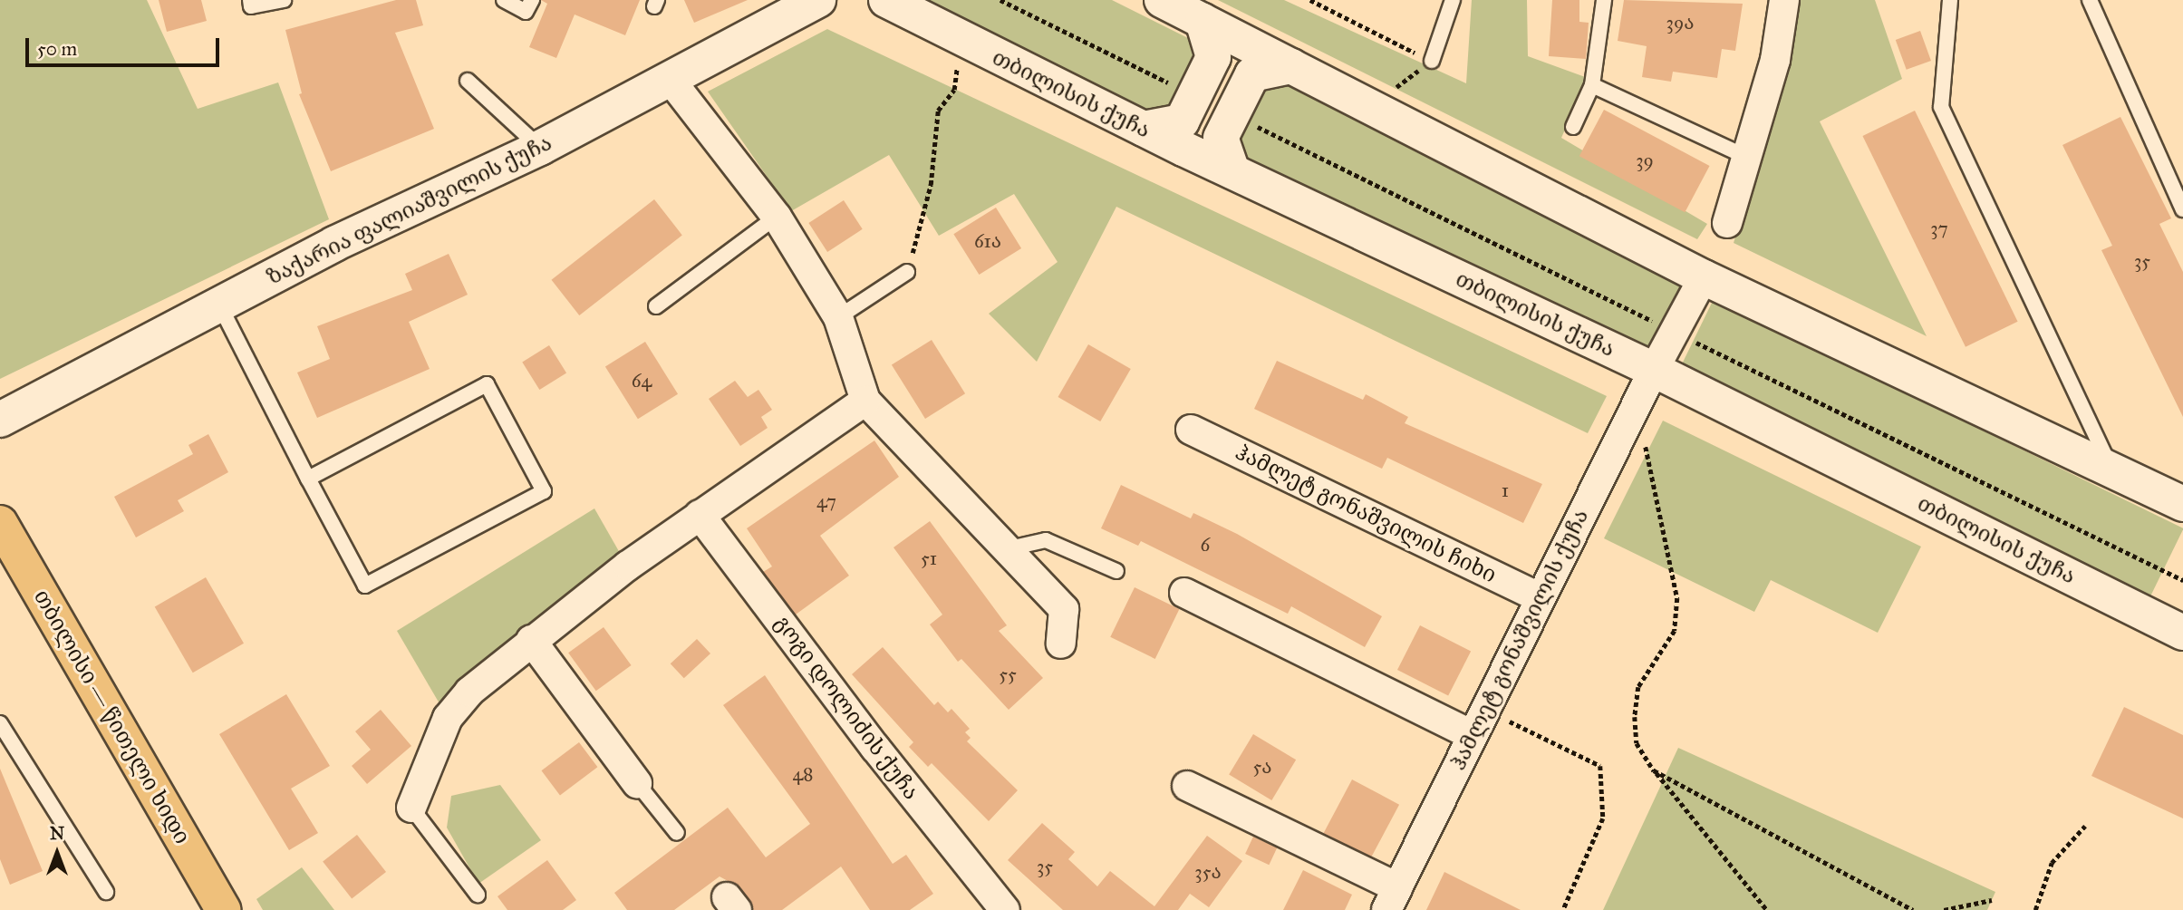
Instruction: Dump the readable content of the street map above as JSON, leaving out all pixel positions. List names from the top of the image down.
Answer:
{
  "streets": {
    "highway": ["თბილისი — წითელი ხიდი"],
    "main road": ["თბილისის ქუჩა", "ზაქარია ფალიაშვილის ქუჩა"],
    "street": ["ჰამლეტ გონაშვილის ჩიხი", "ჰამლეტ გონაშვილის ქუჩა", "გოგი დოლიძის ქუჩა"]
  },
  "crossings": [
    ["თბილისის ქუჩა", "ჰამლეტ გონაშვილის ქუჩა"],
    ["ჰამლეტ გონაშვილის ჩიხი", "ჰამლეტ გონაშვილის ქუჩა"]
  ],
  "house_numbers": [
    "39ა",
    "39",
    "37",
    "61ა",
    "35",
    "64",
    "1",
    "47",
    "6",
    "51",
    "55",
    "5ა",
    "48",
    "35",
    "35ა"
  ],
  "scale_bar": "50 m",
  "north": "top"
}
